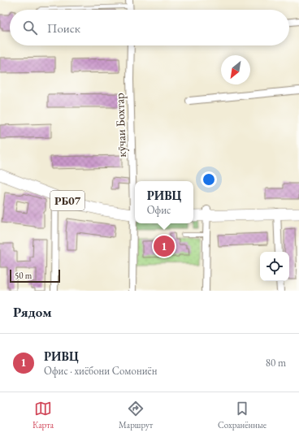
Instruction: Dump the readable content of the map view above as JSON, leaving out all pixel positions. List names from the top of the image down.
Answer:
{
  "streets": {
    "highway": ["РБ07"],
    "street": ["кӯчаи Бохтар"]
  },
  "scale_bar": "50 m",
  "north": "bottom left",
  "page": {
    "search": "Поиск",
    "popup": ["РИВЦ", "Офис"],
    "pins": "1",
    "scale": "50 m",
    "heading": "Рядом",
    "list": [
      {
        "mark": "1",
        "name": "РИВЦ",
        "note": "Офис · хиёбони Сомониён",
        "value": "80 m"
      }
    ],
    "nav": ["Карта", "Маршрут", "Сохранённые"]
  }
}
